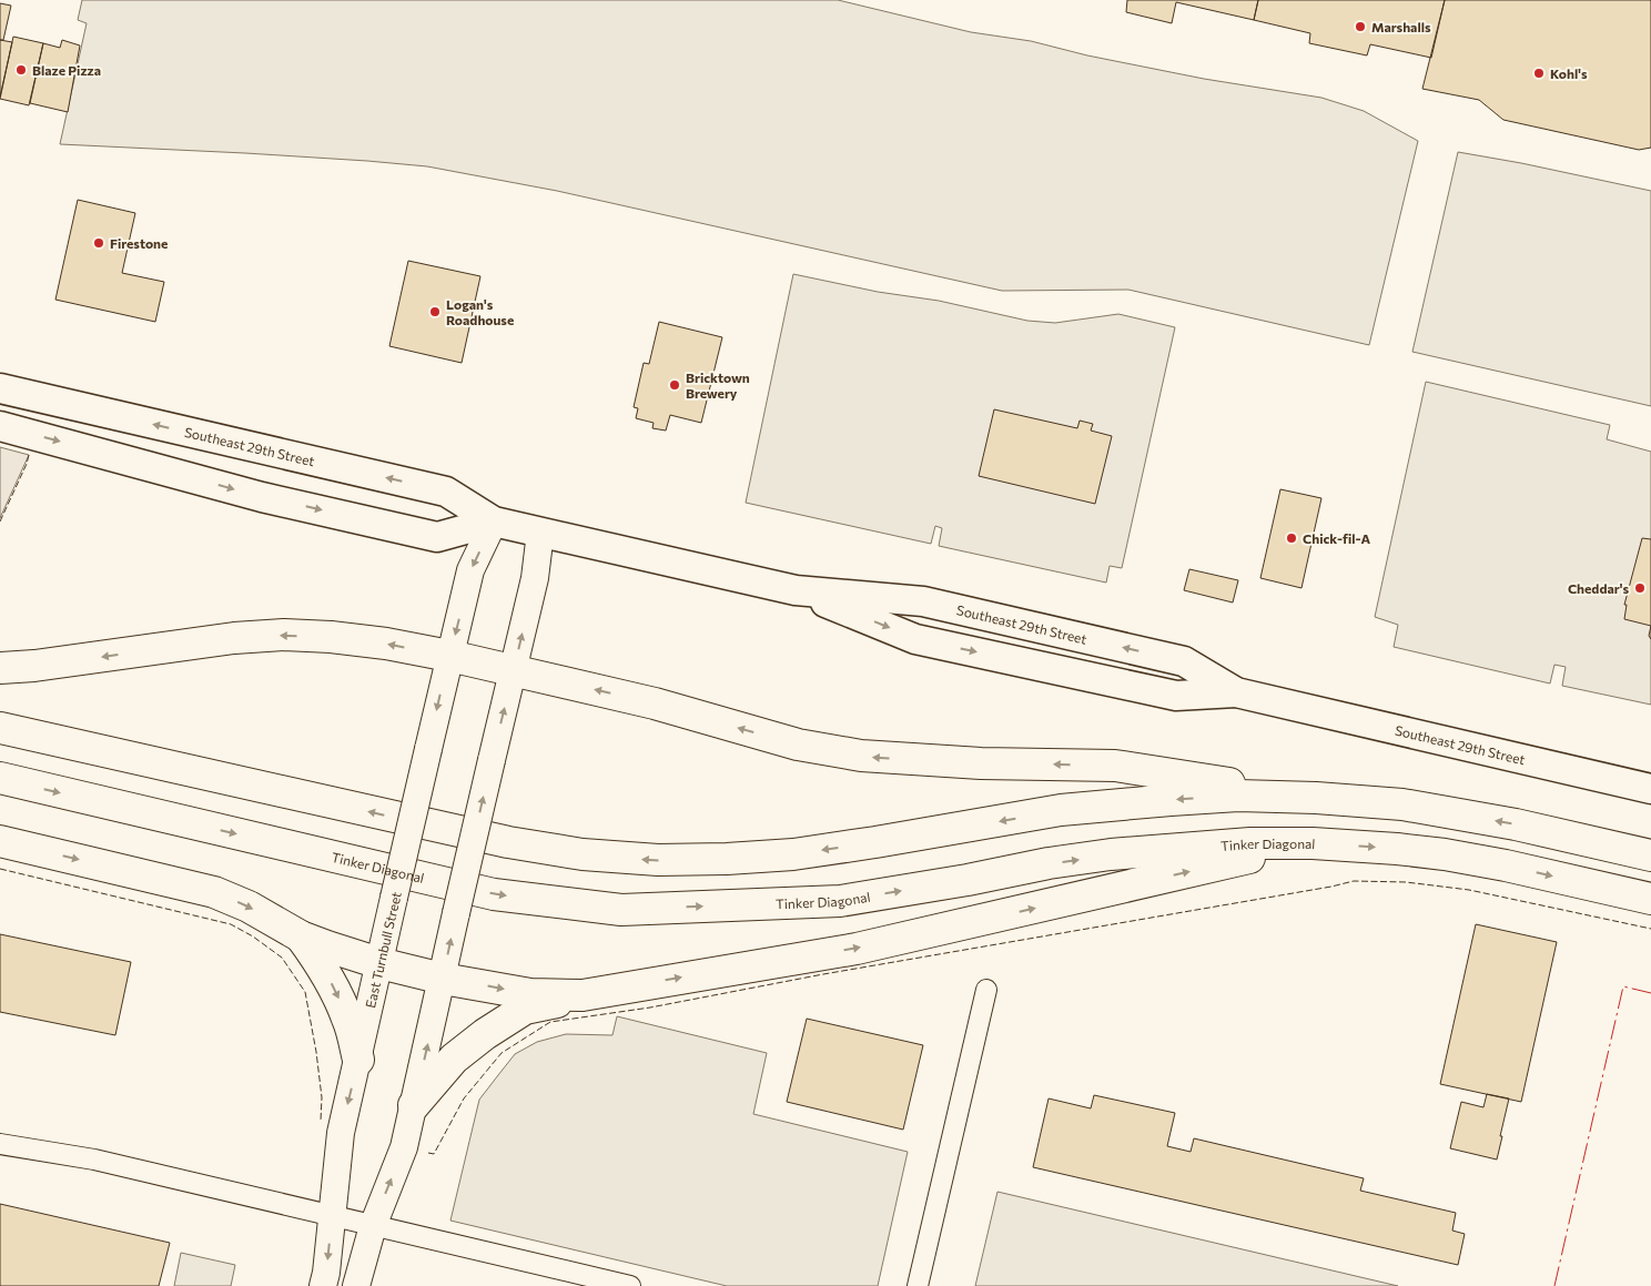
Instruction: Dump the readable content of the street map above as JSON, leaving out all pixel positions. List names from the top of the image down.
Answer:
{
  "streets": {
    "highway": ["Tinker Diagonal"],
    "main road": ["Southeast 29th Street"],
    "street": ["East Turnbull Street"]
  },
  "crossings": [
    ["Southeast 29th Street", "East Turnbull Street"]
  ],
  "places": [
    "Marshalls",
    "Blaze Pizza",
    "Kohl's",
    "Firestone",
    "Logan's Roadhouse",
    "Bricktown Brewery",
    "Chick-fil-A",
    "Cheddar's"
  ]
}
